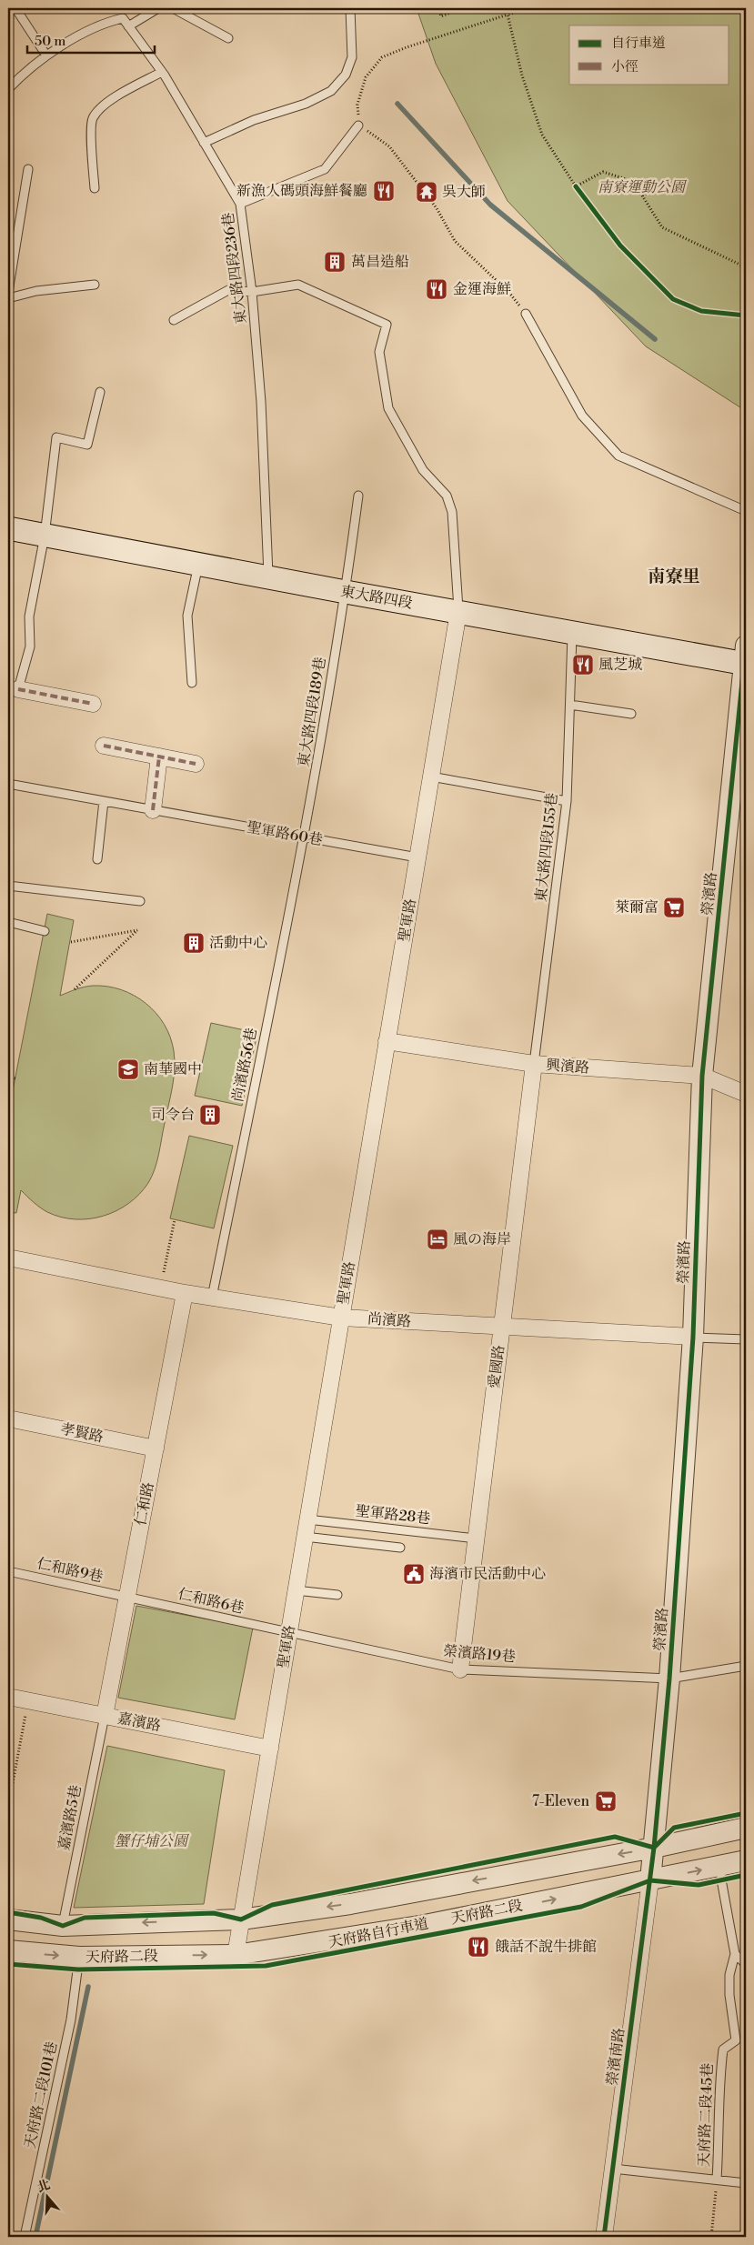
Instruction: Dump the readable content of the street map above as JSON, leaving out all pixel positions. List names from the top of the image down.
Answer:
{
  "streets": {
    "main road": ["東大路四段"],
    "street": [
      "榮濱路",
      "聖軍路",
      "興濱路",
      "尚濱路",
      "愛國路",
      "孝賢路",
      "仁和路",
      "嘉濱路",
      "天府路二段",
      "榮濱南路"
    ],
    "lane": [
      "東大路四段236巷",
      "東大路四段189巷",
      "聖軍路60巷",
      "東大路四段155巷",
      "尚濱路56巷",
      "聖軍路28巷",
      "仁和路9巷",
      "仁和路6巷",
      "榮濱路19巷",
      "嘉濱路5巷",
      "天府路二段101巷",
      "天府路二段45巷"
    ],
    "cycle path": ["天府路自行車道"]
  },
  "crossings": [
    ["東大路四段236巷", "東大路四段"],
    ["東大路四段", "東大路四段189巷"],
    ["東大路四段", "東大路四段155巷"],
    ["東大路四段", "榮濱路"],
    ["東大路四段", "聖軍路"],
    ["東大路四段189巷", "聖軍路60巷"],
    ["東大路四段189巷", "尚濱路56巷"],
    ["聖軍路60巷", "聖軍路"],
    ["聖軍路60巷", "尚濱路56巷"],
    ["東大路四段155巷", "興濱路"],
    ["東大路四段155巷", "愛國路"],
    ["榮濱路", "興濱路"],
    ["榮濱路", "尚濱路"],
    ["榮濱路", "榮濱路19巷"],
    ["榮濱路", "天府路二段"],
    ["榮濱路", "榮濱南路"],
    ["聖軍路", "興濱路"],
    ["聖軍路", "尚濱路"],
    ["聖軍路", "聖軍路28巷"],
    ["聖軍路", "仁和路6巷"],
    ["聖軍路", "榮濱路19巷"],
    ["聖軍路", "嘉濱路"],
    ["聖軍路", "天府路二段"],
    ["尚濱路56巷", "尚濱路"],
    ["興濱路", "愛國路"],
    ["尚濱路", "愛國路"],
    ["尚濱路", "仁和路"],
    ["愛國路", "聖軍路28巷"],
    ["愛國路", "榮濱路19巷"],
    ["孝賢路", "仁和路"],
    ["仁和路", "仁和路9巷"],
    ["仁和路", "仁和路6巷"],
    ["仁和路", "嘉濱路"],
    ["仁和路", "嘉濱路5巷"],
    ["仁和路9巷", "仁和路6巷"],
    ["仁和路6巷", "榮濱路19巷"],
    ["嘉濱路", "嘉濱路5巷"],
    ["天府路二段", "榮濱南路"],
    ["天府路二段", "天府路二段101巷"],
    ["天府路二段", "天府路二段45巷"]
  ],
  "districts": ["南寮里"],
  "parks": ["南寮運動公園", "蟹仔埔公園"],
  "places": {
    "restaurant": [
      "新漁人碼頭海鮮餐廳",
      "金運海鮮",
      "風芝城",
      "餓話不說牛排館"
    ],
    "temple": ["吳大師"],
    "building": ["萬昌造船", "活動中心", "司令台"],
    "supermarket": ["萊爾富", "7-Eleven"],
    "school or university": ["南華國中"],
    "hotel": ["風の海岸"],
    "public building": ["海濱市民活動中心"]
  },
  "legend": ["自行車道", "小徑"],
  "scale_bar": "50 m",
  "north": "top"
}
